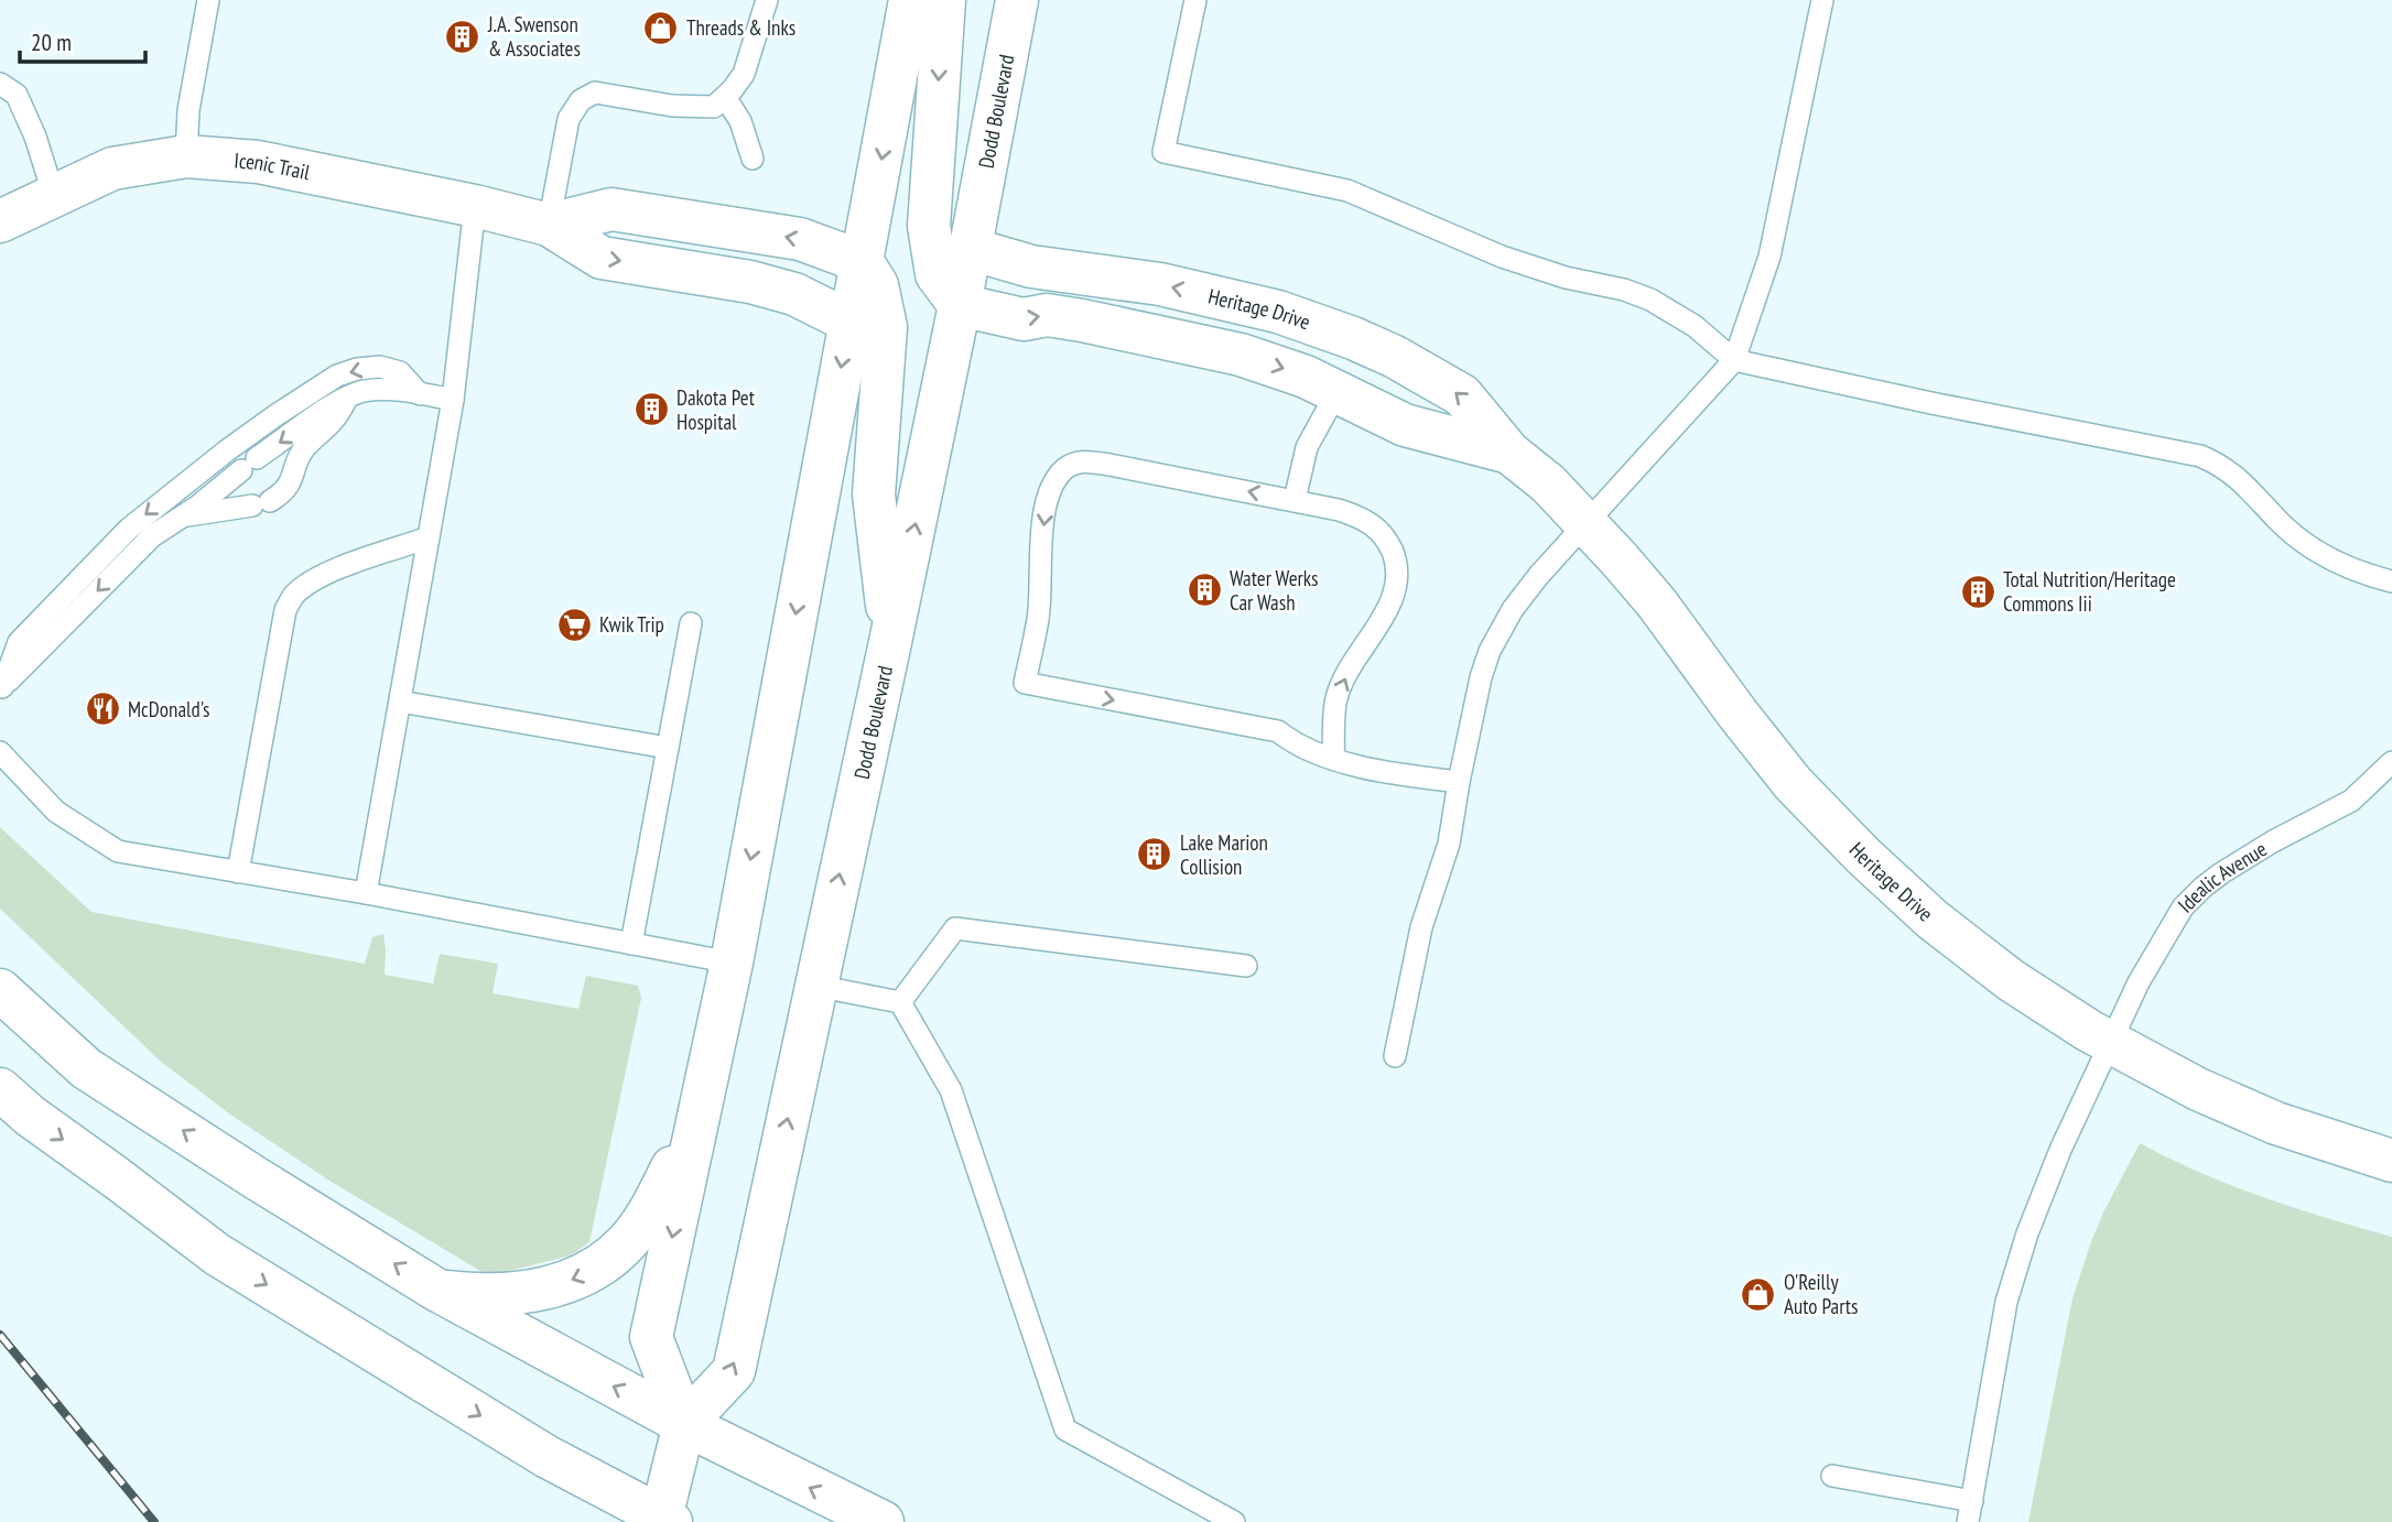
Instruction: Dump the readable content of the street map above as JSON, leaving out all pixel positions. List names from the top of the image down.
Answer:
{
  "streets": {
    "main road": ["Dodd Boulevard", "Icenic Trail", "Heritage Drive"],
    "lane": ["Idealic Avenue"]
  },
  "crossings": [
    ["Dodd Boulevard", "Heritage Drive"],
    ["Heritage Drive", "Idealic Avenue"]
  ],
  "places": {
    "shop": ["Threads & Inks", "O'Reilly Auto Parts"],
    "building": [
      "J.A. Swenson & Associates",
      "Dakota Pet Hospital",
      "Water Werks Car Wash",
      "Total Nutrition/Heritage Commons Iii",
      "Lake Marion Collision"
    ],
    "supermarket": ["Kwik Trip"],
    "restaurant": ["McDonald's"]
  },
  "scale_bar": "20 m"
}
